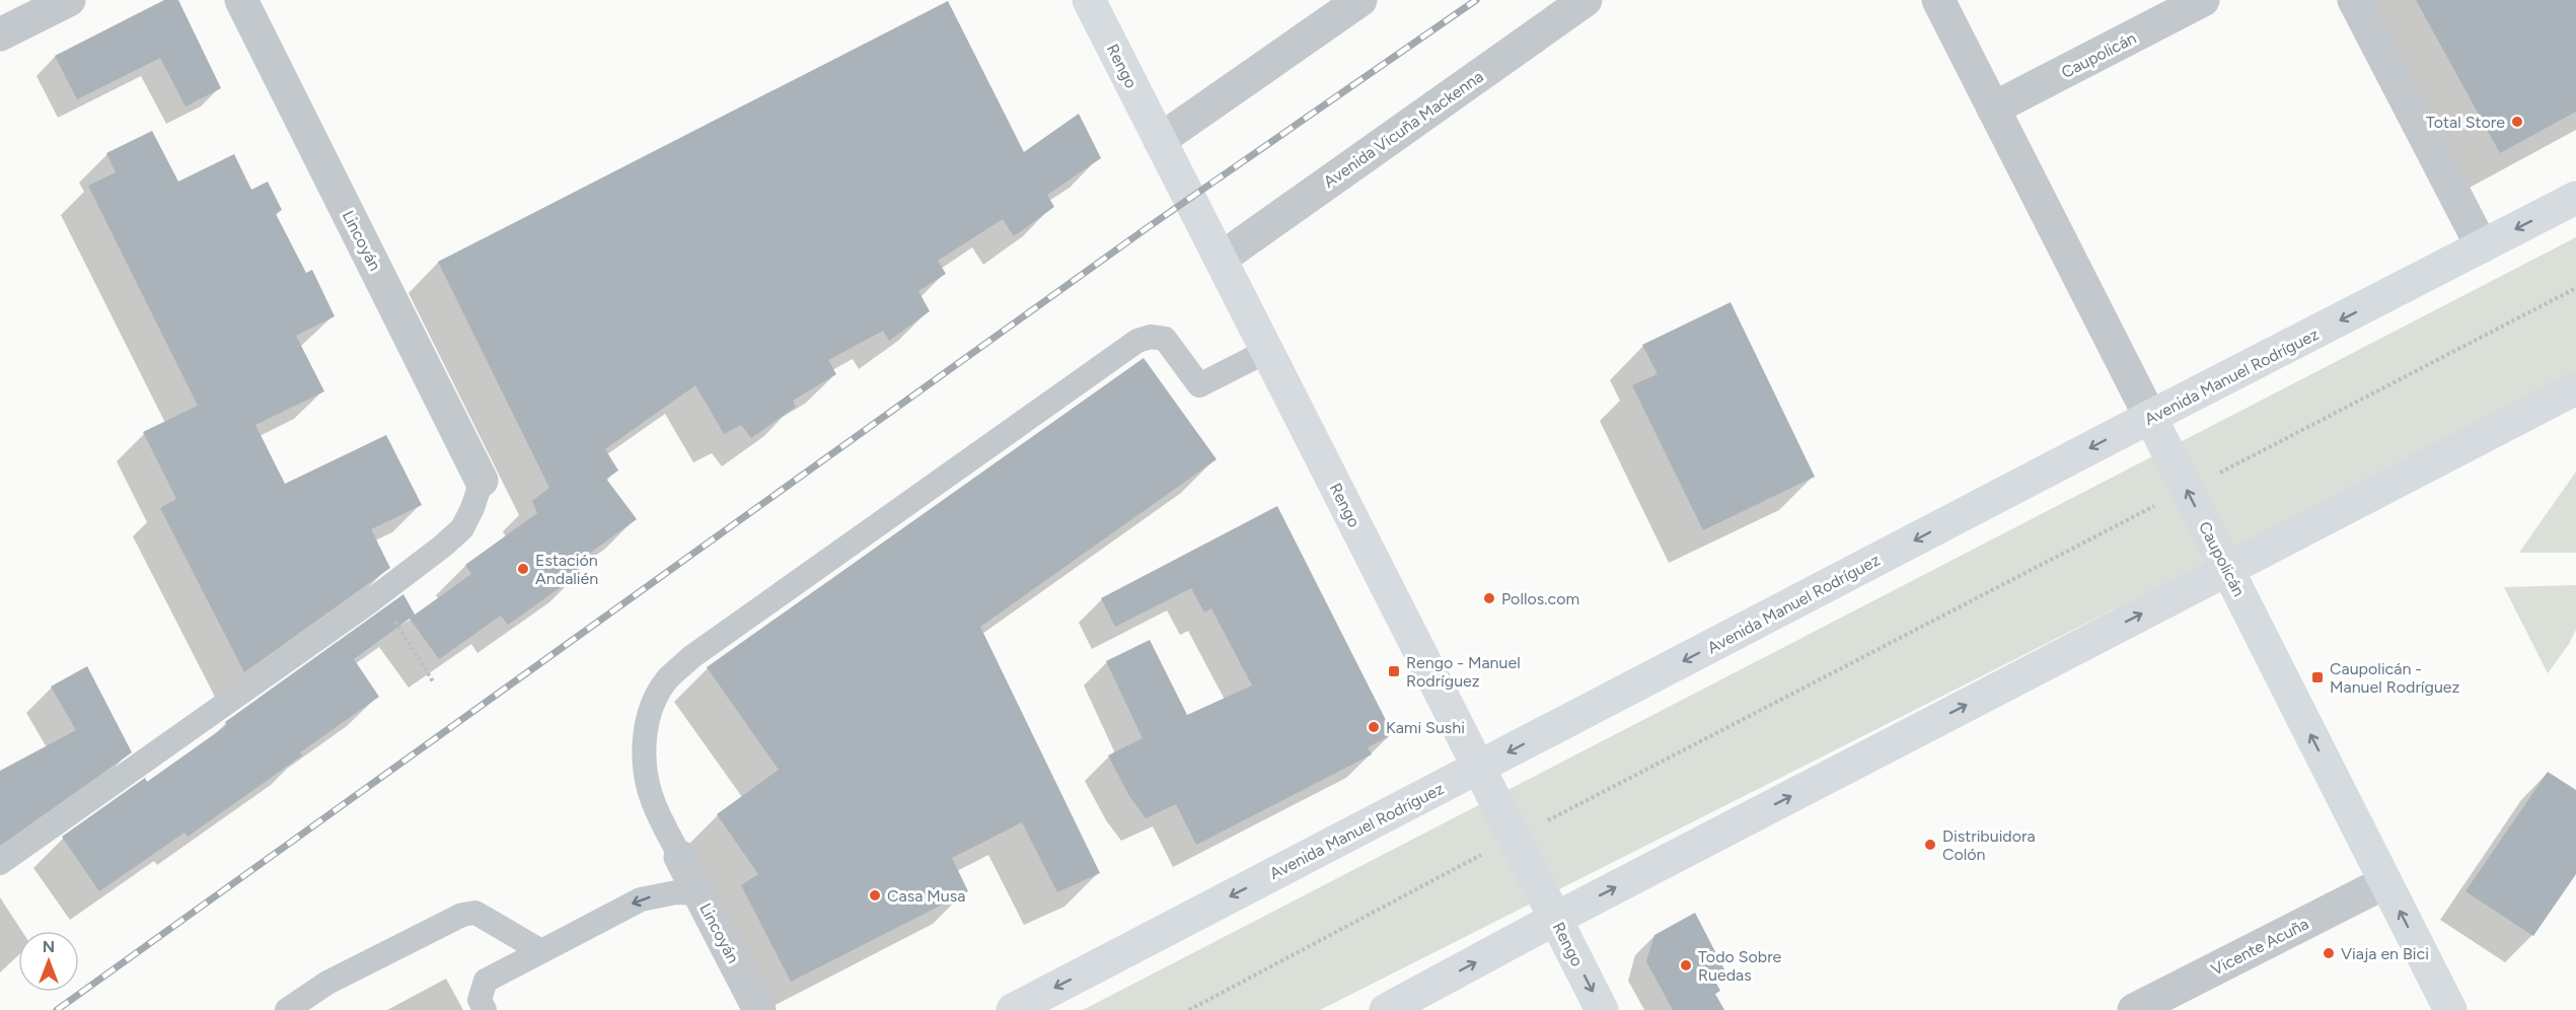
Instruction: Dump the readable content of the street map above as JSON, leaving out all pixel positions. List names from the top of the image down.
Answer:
{
  "streets": {
    "main road": ["Caupolicán", "Rengo", "Avenida Manuel Rodríguez"],
    "street": ["Avenida Vicuña Mackenna", "Lincoyán", "Vicente Acuña"]
  },
  "crossings": [
    ["Caupolicán", "Avenida Manuel Rodríguez"],
    ["Caupolicán", "Vicente Acuña"],
    ["Rengo", "Avenida Vicuña Mackenna"],
    ["Rengo", "Avenida Manuel Rodríguez"]
  ],
  "one_way": ["Caupolicán"],
  "places": {
    "other": [
      "Total Store",
      "Estación Andalién",
      "Pollos.com",
      "Kami Sushi",
      "Distribuidora Colón",
      "Casa Musa",
      "Viaja en Bici",
      "Todo Sobre Ruedas"
    ],
    "transit": ["Rengo - Manuel Rodríguez", "Caupolicán - Manuel Rodríguez"]
  },
  "north": "top"
}
